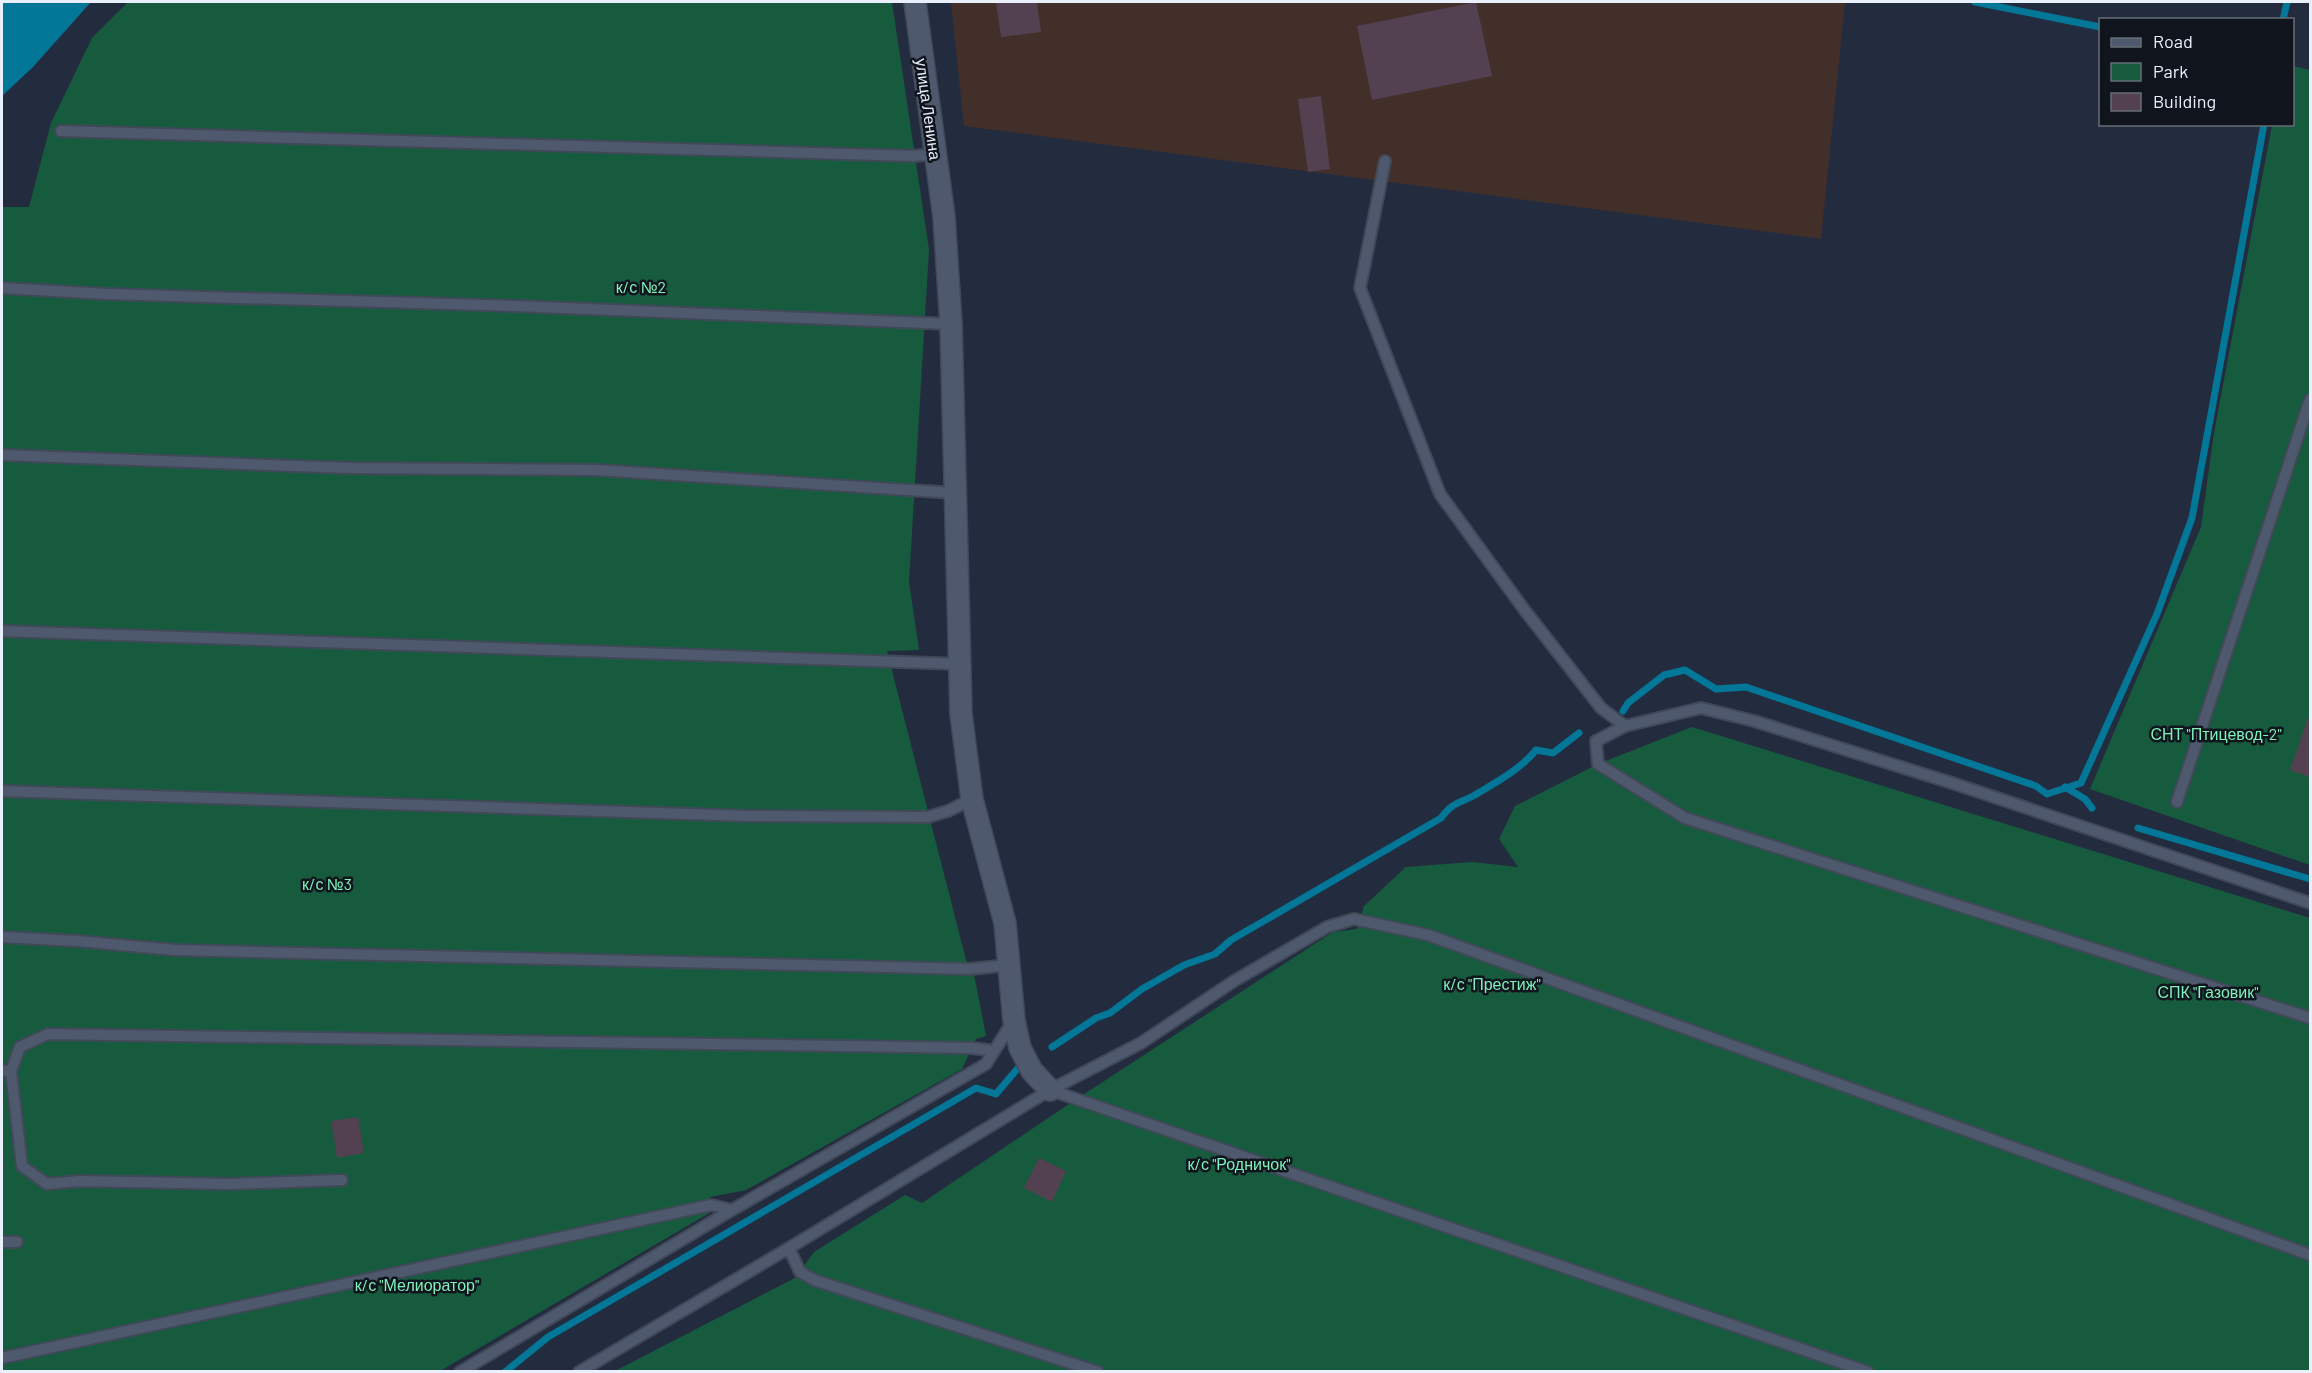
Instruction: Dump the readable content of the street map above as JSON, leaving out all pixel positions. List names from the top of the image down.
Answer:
{
  "streets": {
    "street": ["улица Ленина"]
  },
  "parks": [
    "к/с №2",
    "СНТ \"Птицевод-2\"",
    "к/с №3",
    "к/с \"Престиж\"",
    "СПК \"Газовик\"",
    "к/с \"Родничок\"",
    "к/с \"Мелиоратор\""
  ],
  "legend": ["Road", "Park", "Building"]
}
